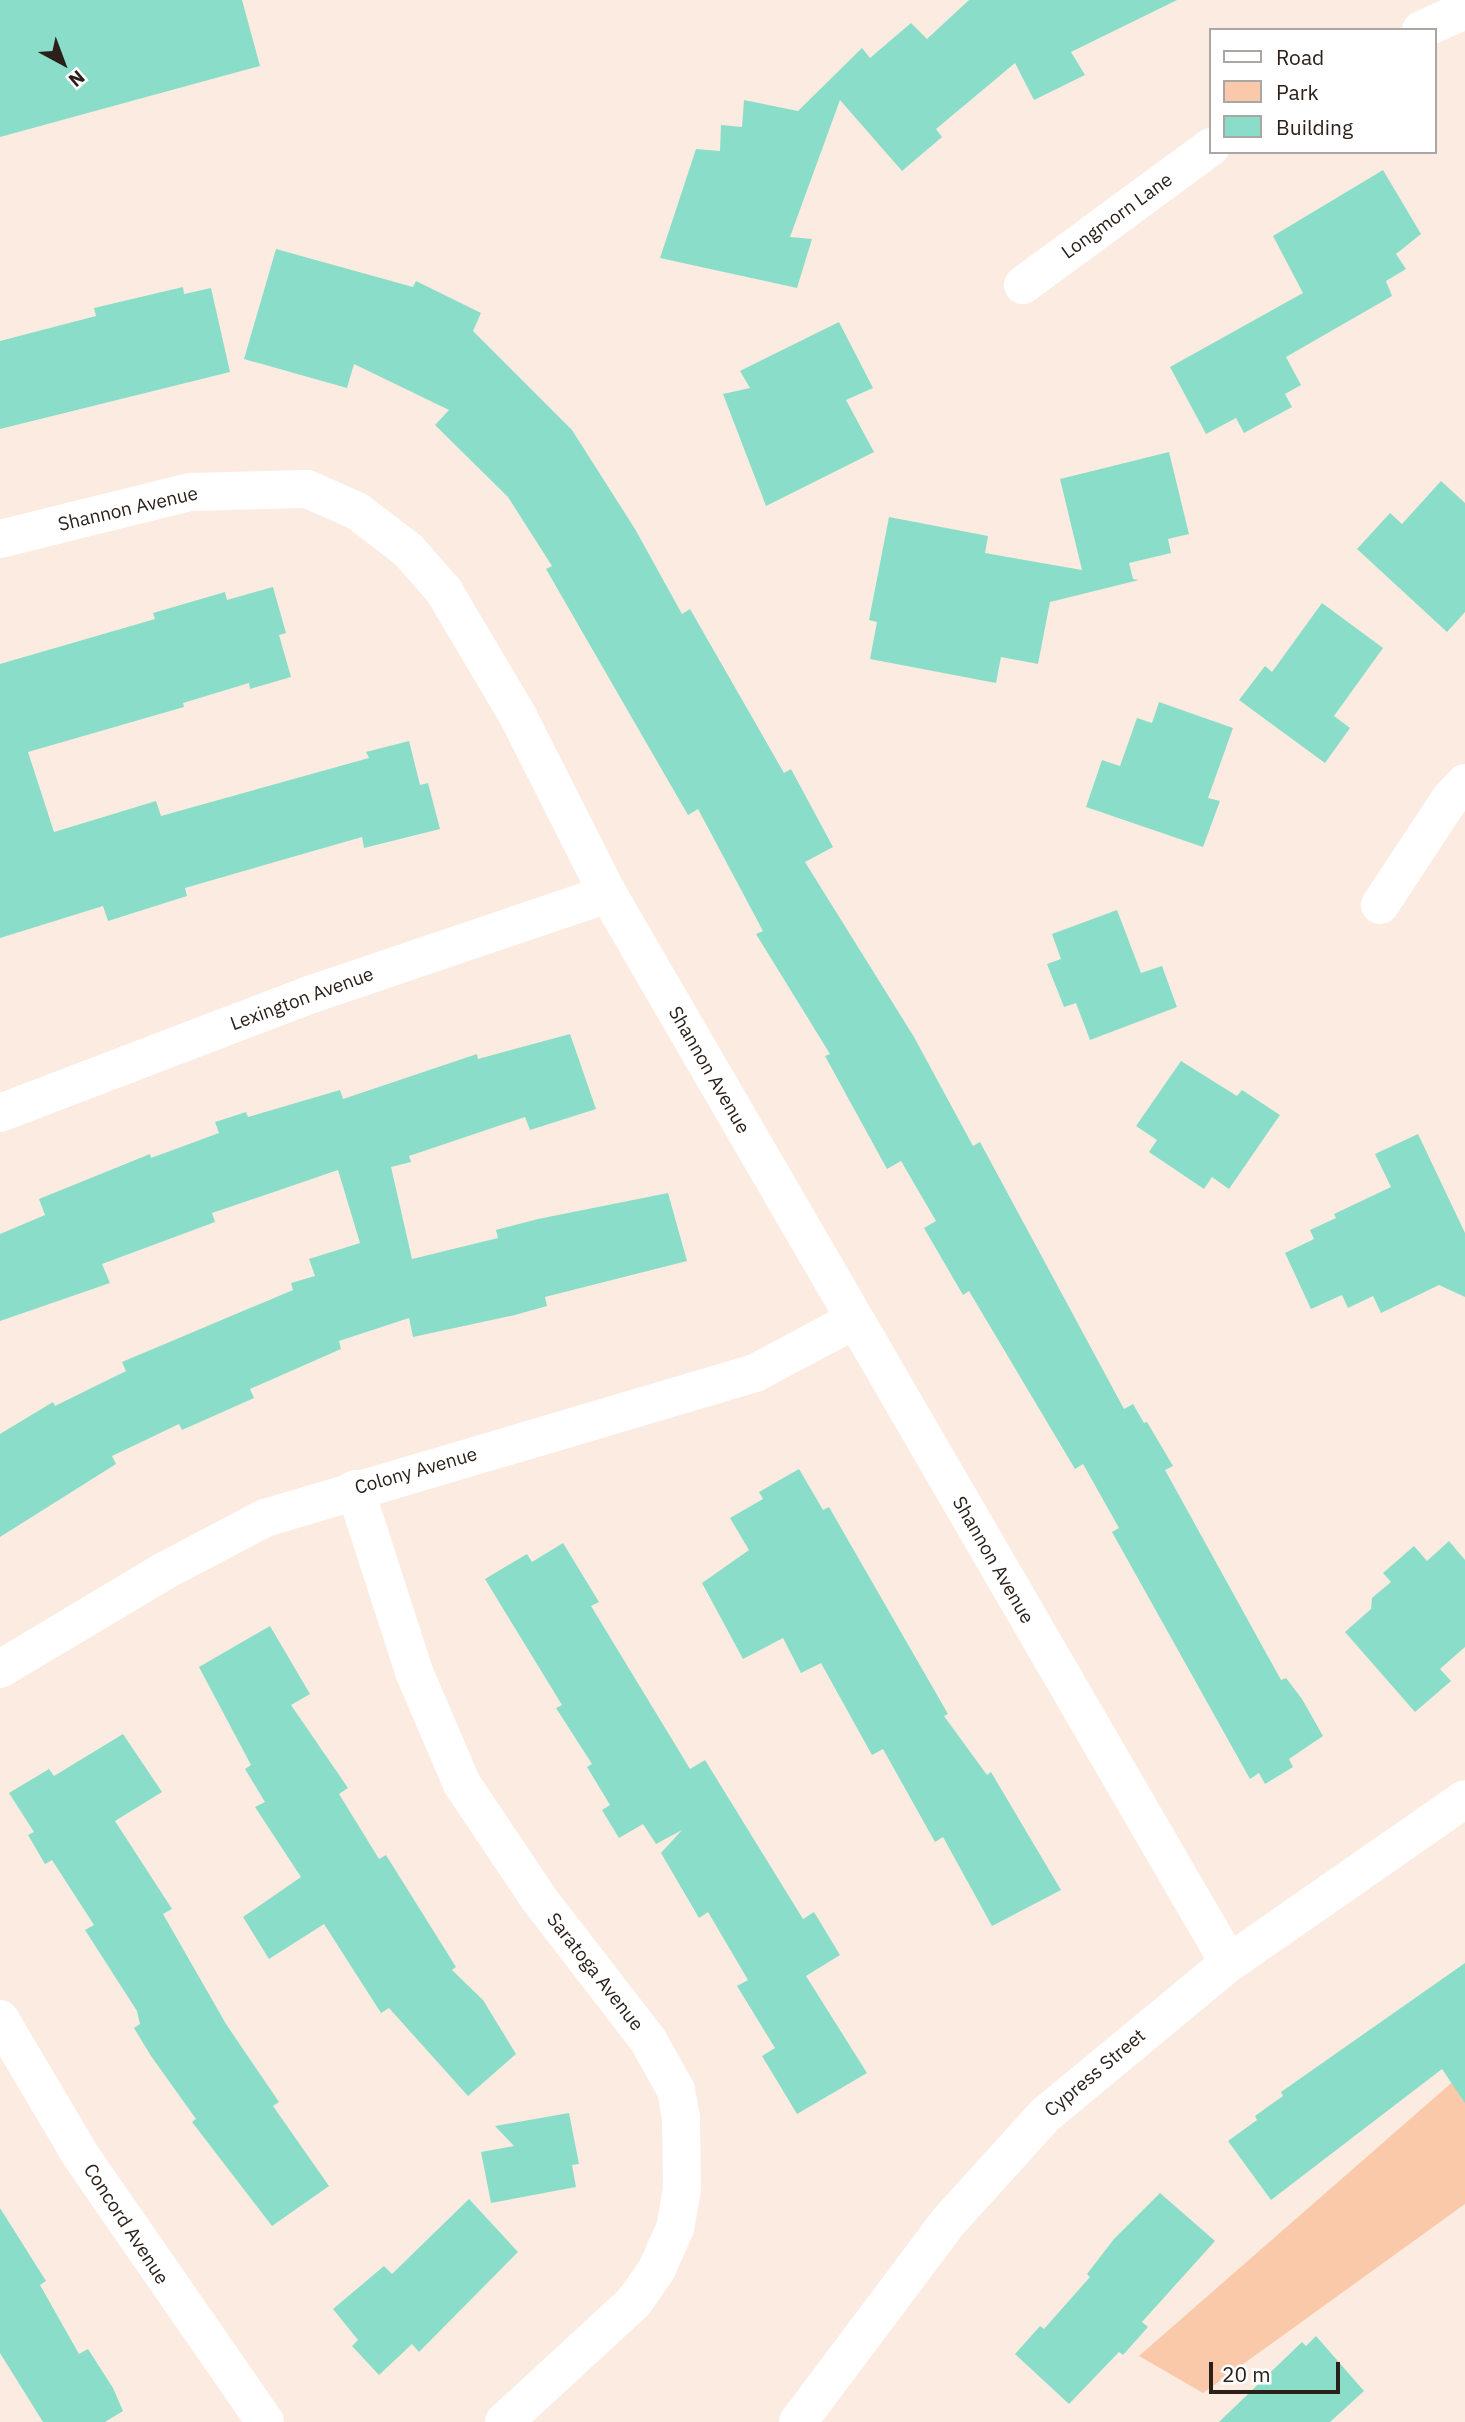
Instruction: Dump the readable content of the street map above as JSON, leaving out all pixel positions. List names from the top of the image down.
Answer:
{
  "streets": {
    "street": [
      "Longmorn Lane",
      "Shannon Avenue",
      "Lexington Avenue",
      "Colony Avenue",
      "Saratoga Avenue",
      "Cypress Street",
      "Concord Avenue"
    ]
  },
  "crossings": [
    ["Shannon Avenue", "Lexington Avenue"],
    ["Shannon Avenue", "Colony Avenue"],
    ["Shannon Avenue", "Cypress Street"],
    ["Colony Avenue", "Saratoga Avenue"]
  ],
  "legend": ["Road", "Park", "Building"],
  "scale_bar": "20 m",
  "north": "bottom right"
}
